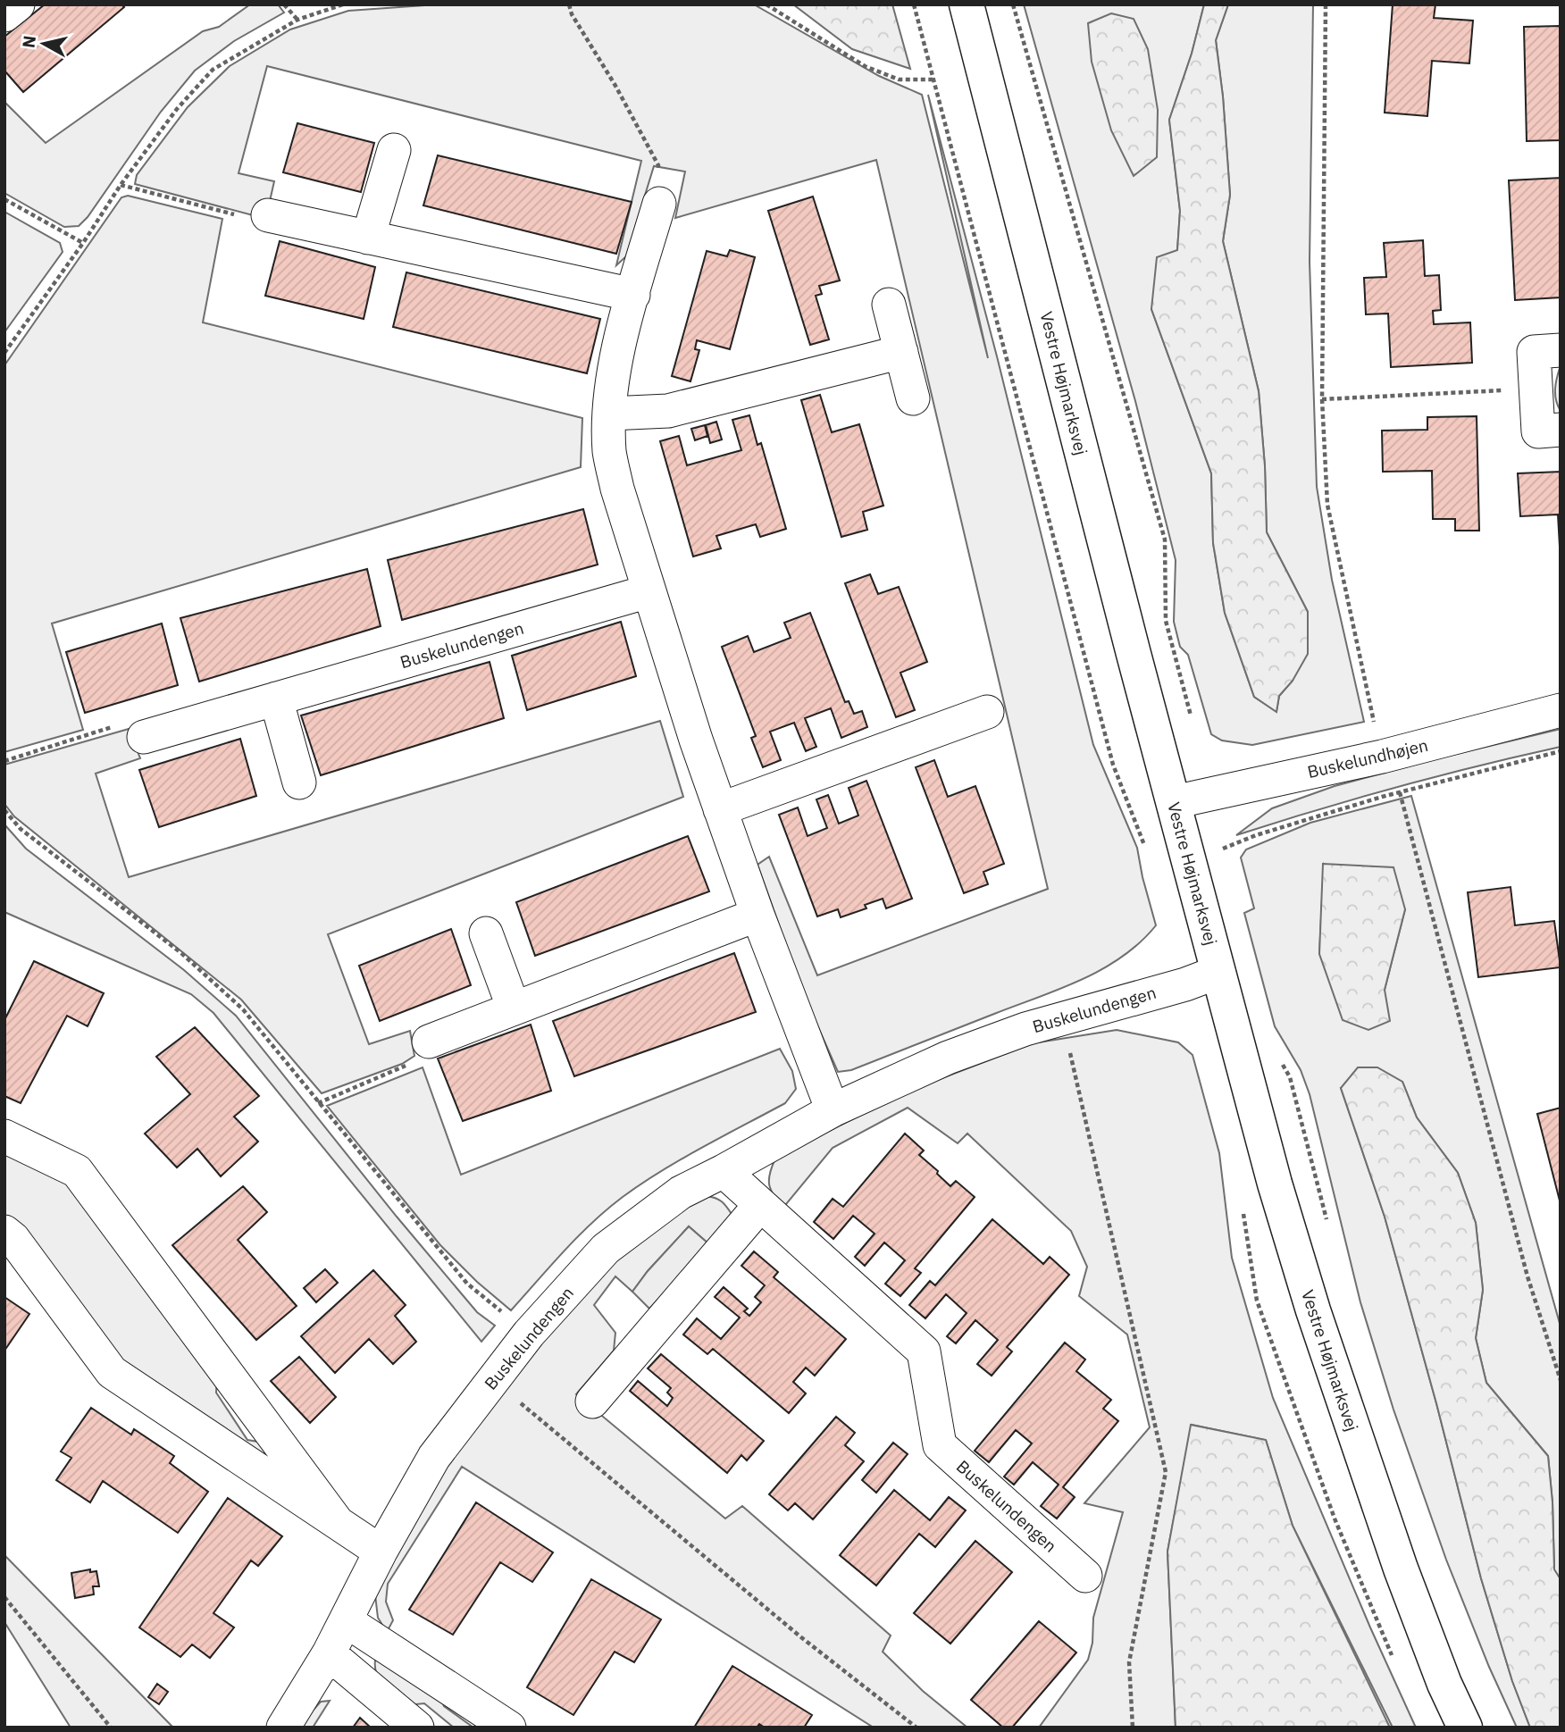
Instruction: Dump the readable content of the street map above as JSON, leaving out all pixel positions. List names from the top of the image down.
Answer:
{
  "streets": {
    "street": ["Vestre Højmarksvej", "Buskelundengen", "Buskelundhøjen"]
  },
  "crossings": [
    ["Vestre Højmarksvej", "Buskelundengen"],
    ["Vestre Højmarksvej", "Buskelundhøjen"]
  ],
  "north": "left"
}
